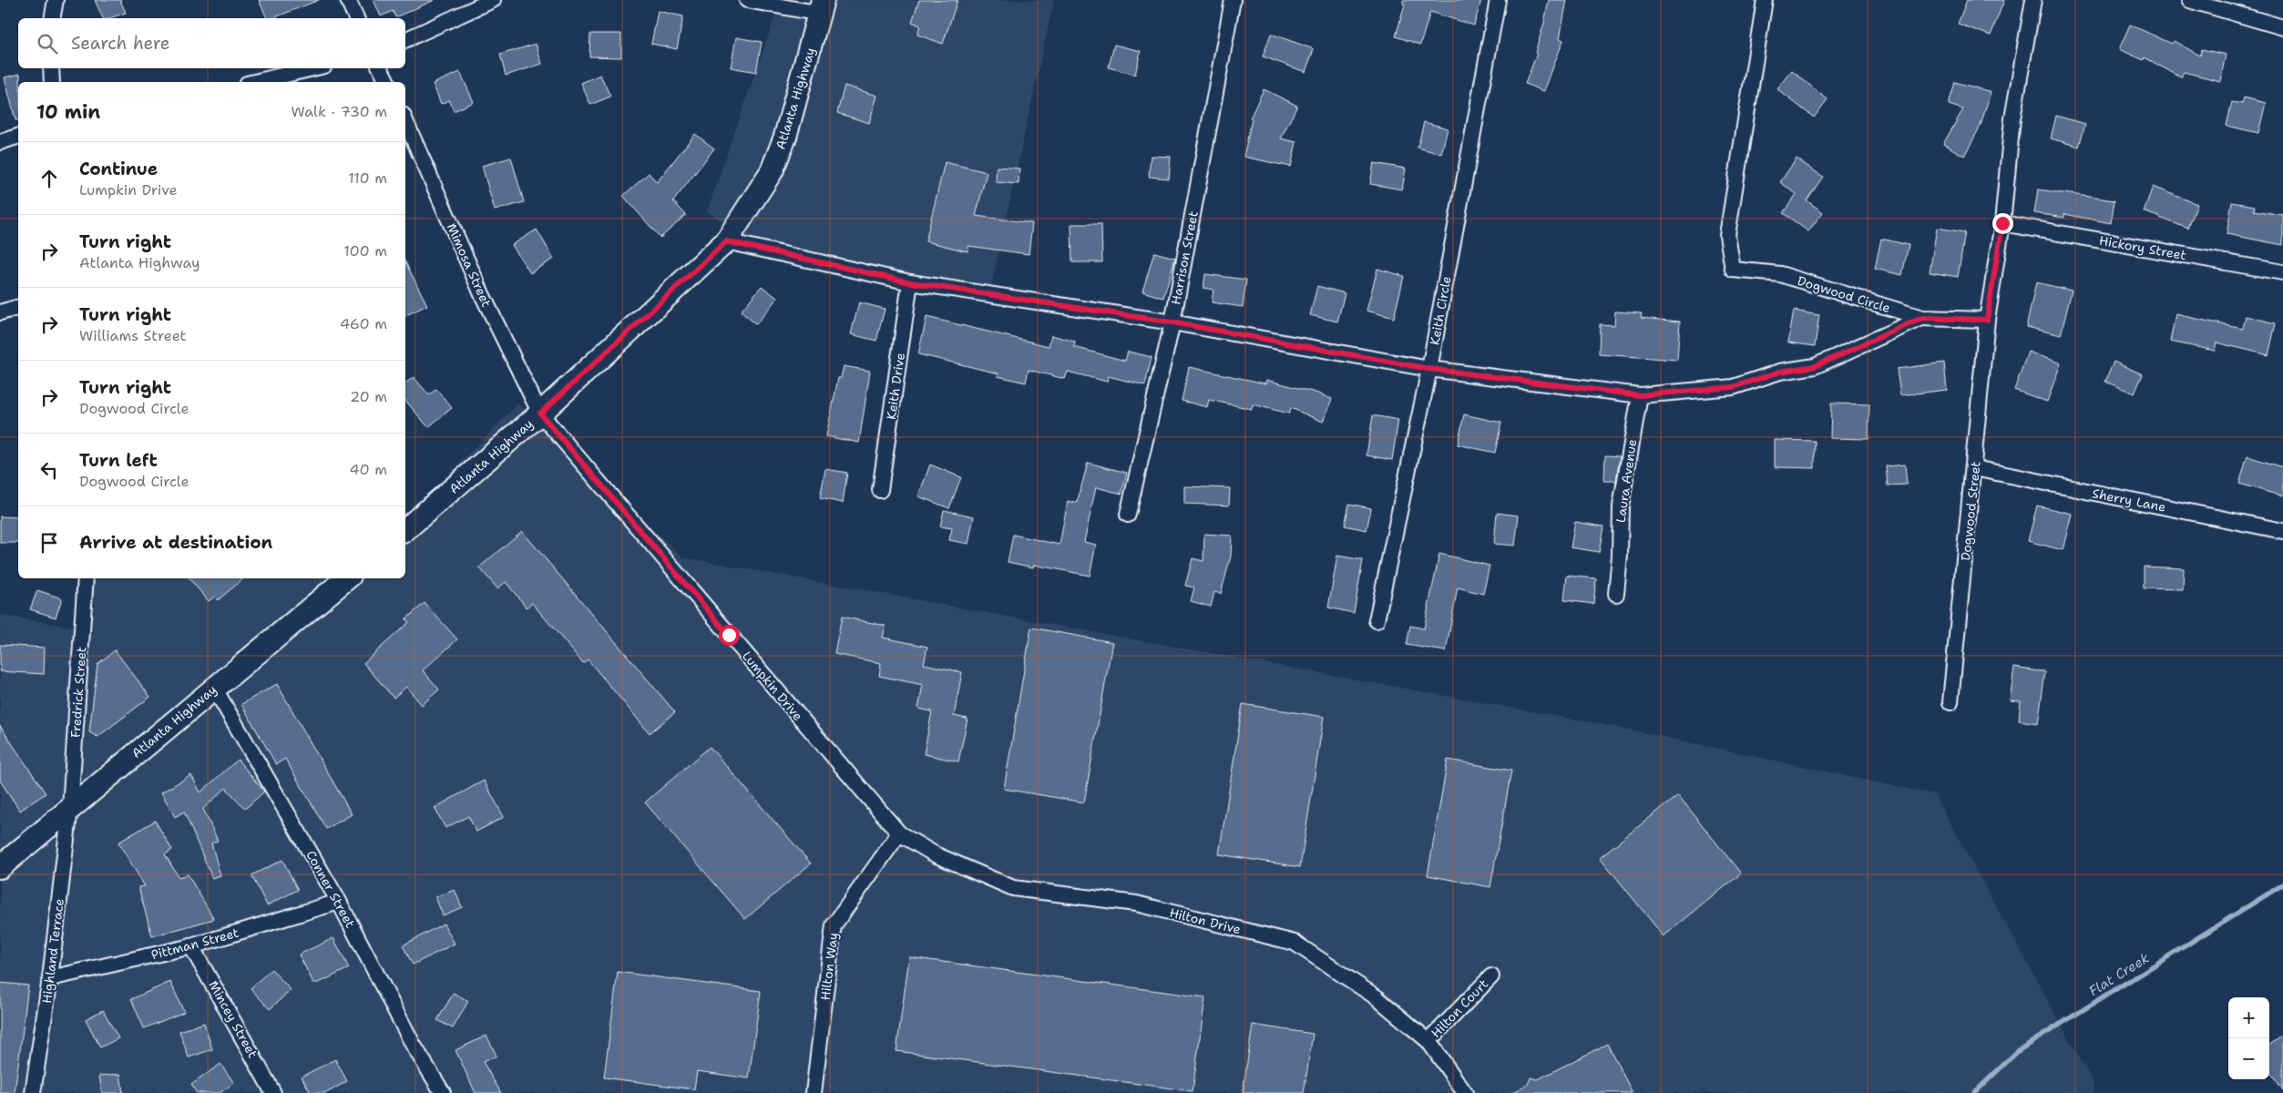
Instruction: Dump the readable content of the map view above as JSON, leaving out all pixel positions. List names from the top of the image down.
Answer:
{
  "streets": {
    "main road": ["Atlanta Highway"],
    "street": [
      "Hickory Street",
      "Harrison Street",
      "Mimosa Street",
      "Dogwood Circle",
      "Keith Circle",
      "Keith Drive",
      "Laura Avenue",
      "Sherry Lane",
      "Dogwood Street",
      "Lumpkin Drive",
      "Fredrick Street",
      "Conner Street",
      "Hilton Drive",
      "Pittman Street",
      "Highland Terrace",
      "Hilton Way",
      "Hilton Court",
      "Mincey Street"
    ]
  },
  "crossings": [
    ["Atlanta Highway", "Mimosa Street"],
    ["Atlanta Highway", "Lumpkin Drive"],
    ["Atlanta Highway", "Fredrick Street"],
    ["Atlanta Highway", "Conner Street"],
    ["Atlanta Highway", "Highland Terrace"],
    ["Mimosa Street", "Lumpkin Drive"],
    ["Dogwood Circle", "Dogwood Street"],
    ["Sherry Lane", "Dogwood Street"],
    ["Lumpkin Drive", "Hilton Drive"],
    ["Lumpkin Drive", "Hilton Way"],
    ["Fredrick Street", "Highland Terrace"],
    ["Conner Street", "Pittman Street"],
    ["Hilton Drive", "Hilton Way"],
    ["Hilton Drive", "Hilton Court"],
    ["Pittman Street", "Highland Terrace"],
    ["Pittman Street", "Mincey Street"]
  ],
  "water": ["Flat Creek"],
  "page": {
    "search": "Search here",
    "heading": ["10 min", "Walk · 730 m"],
    "list": [
      ["Continue", "Lumpkin Drive", "110 m"],
      ["Turn right", "Atlanta Highway", "100 m"],
      ["Turn right", "Williams Street", "460 m"],
      ["Turn right", "Dogwood Circle", "20 m"],
      ["Turn left", "Dogwood Circle", "40 m"],
      "Arrive at destination"
    ],
    "map_buttons": ["+", "−"]
  }
}
